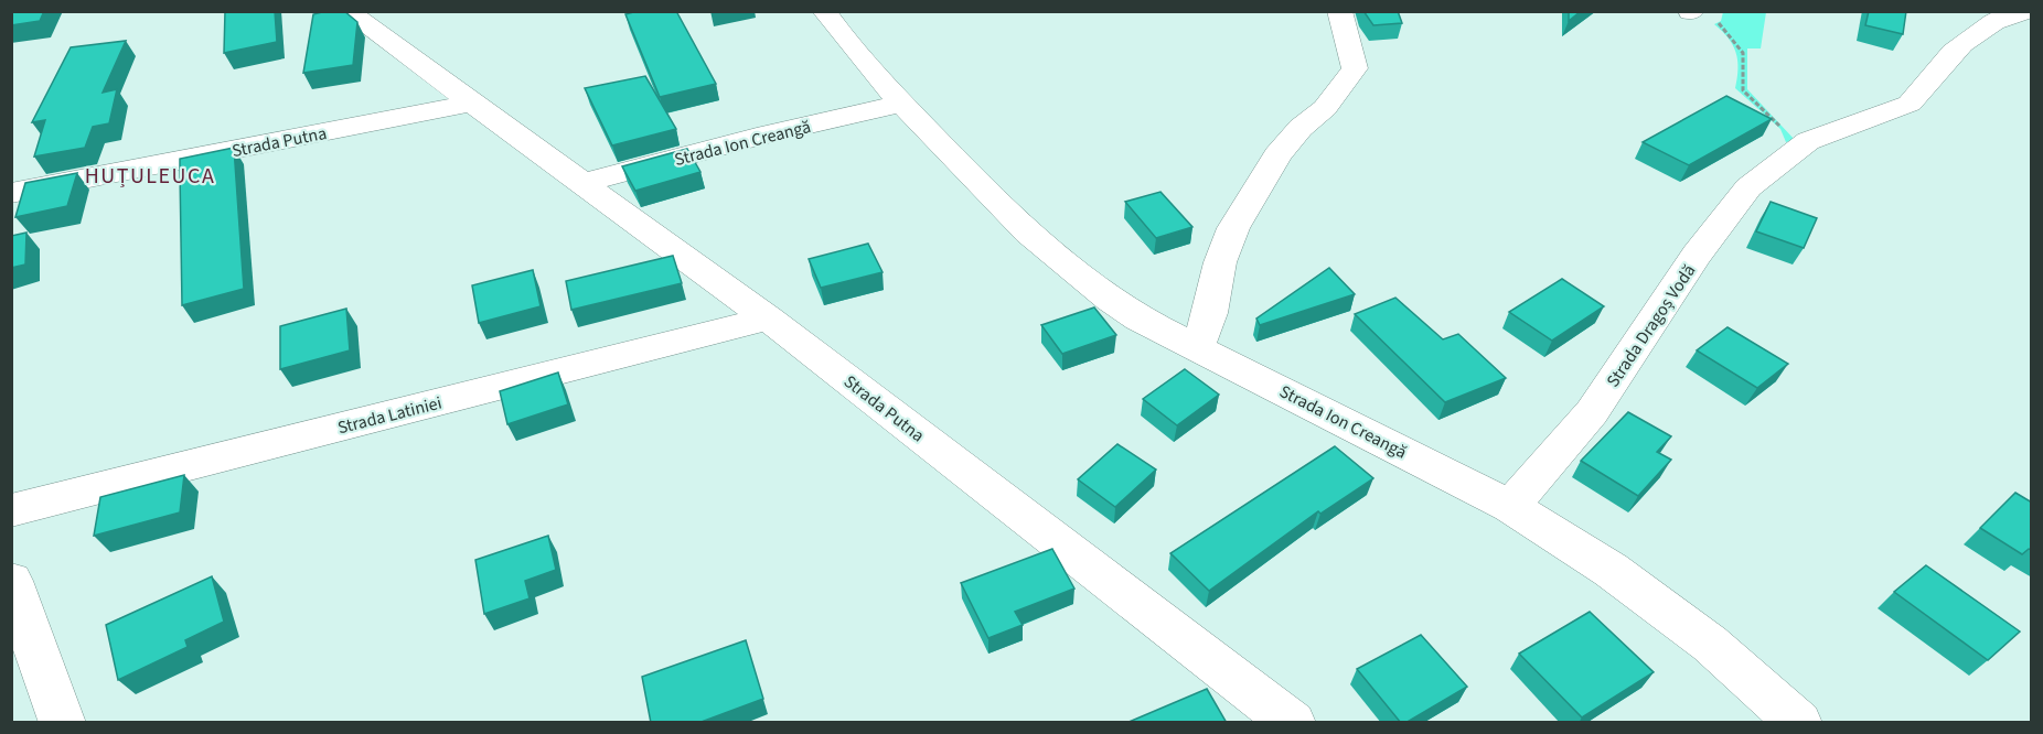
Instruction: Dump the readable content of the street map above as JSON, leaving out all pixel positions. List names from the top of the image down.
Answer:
{
  "streets": {
    "street": [
      "Strada Putna",
      "Strada Ion Creangă",
      "Strada Dragoș Vodă",
      "Strada Latiniei"
    ]
  },
  "crossings": [
    ["Strada Putna", "Strada Ion Creangă"],
    ["Strada Putna", "Strada Latiniei"],
    ["Strada Ion Creangă", "Strada Dragoș Vodă"]
  ],
  "districts": ["HUȚULEUCA"]
}
